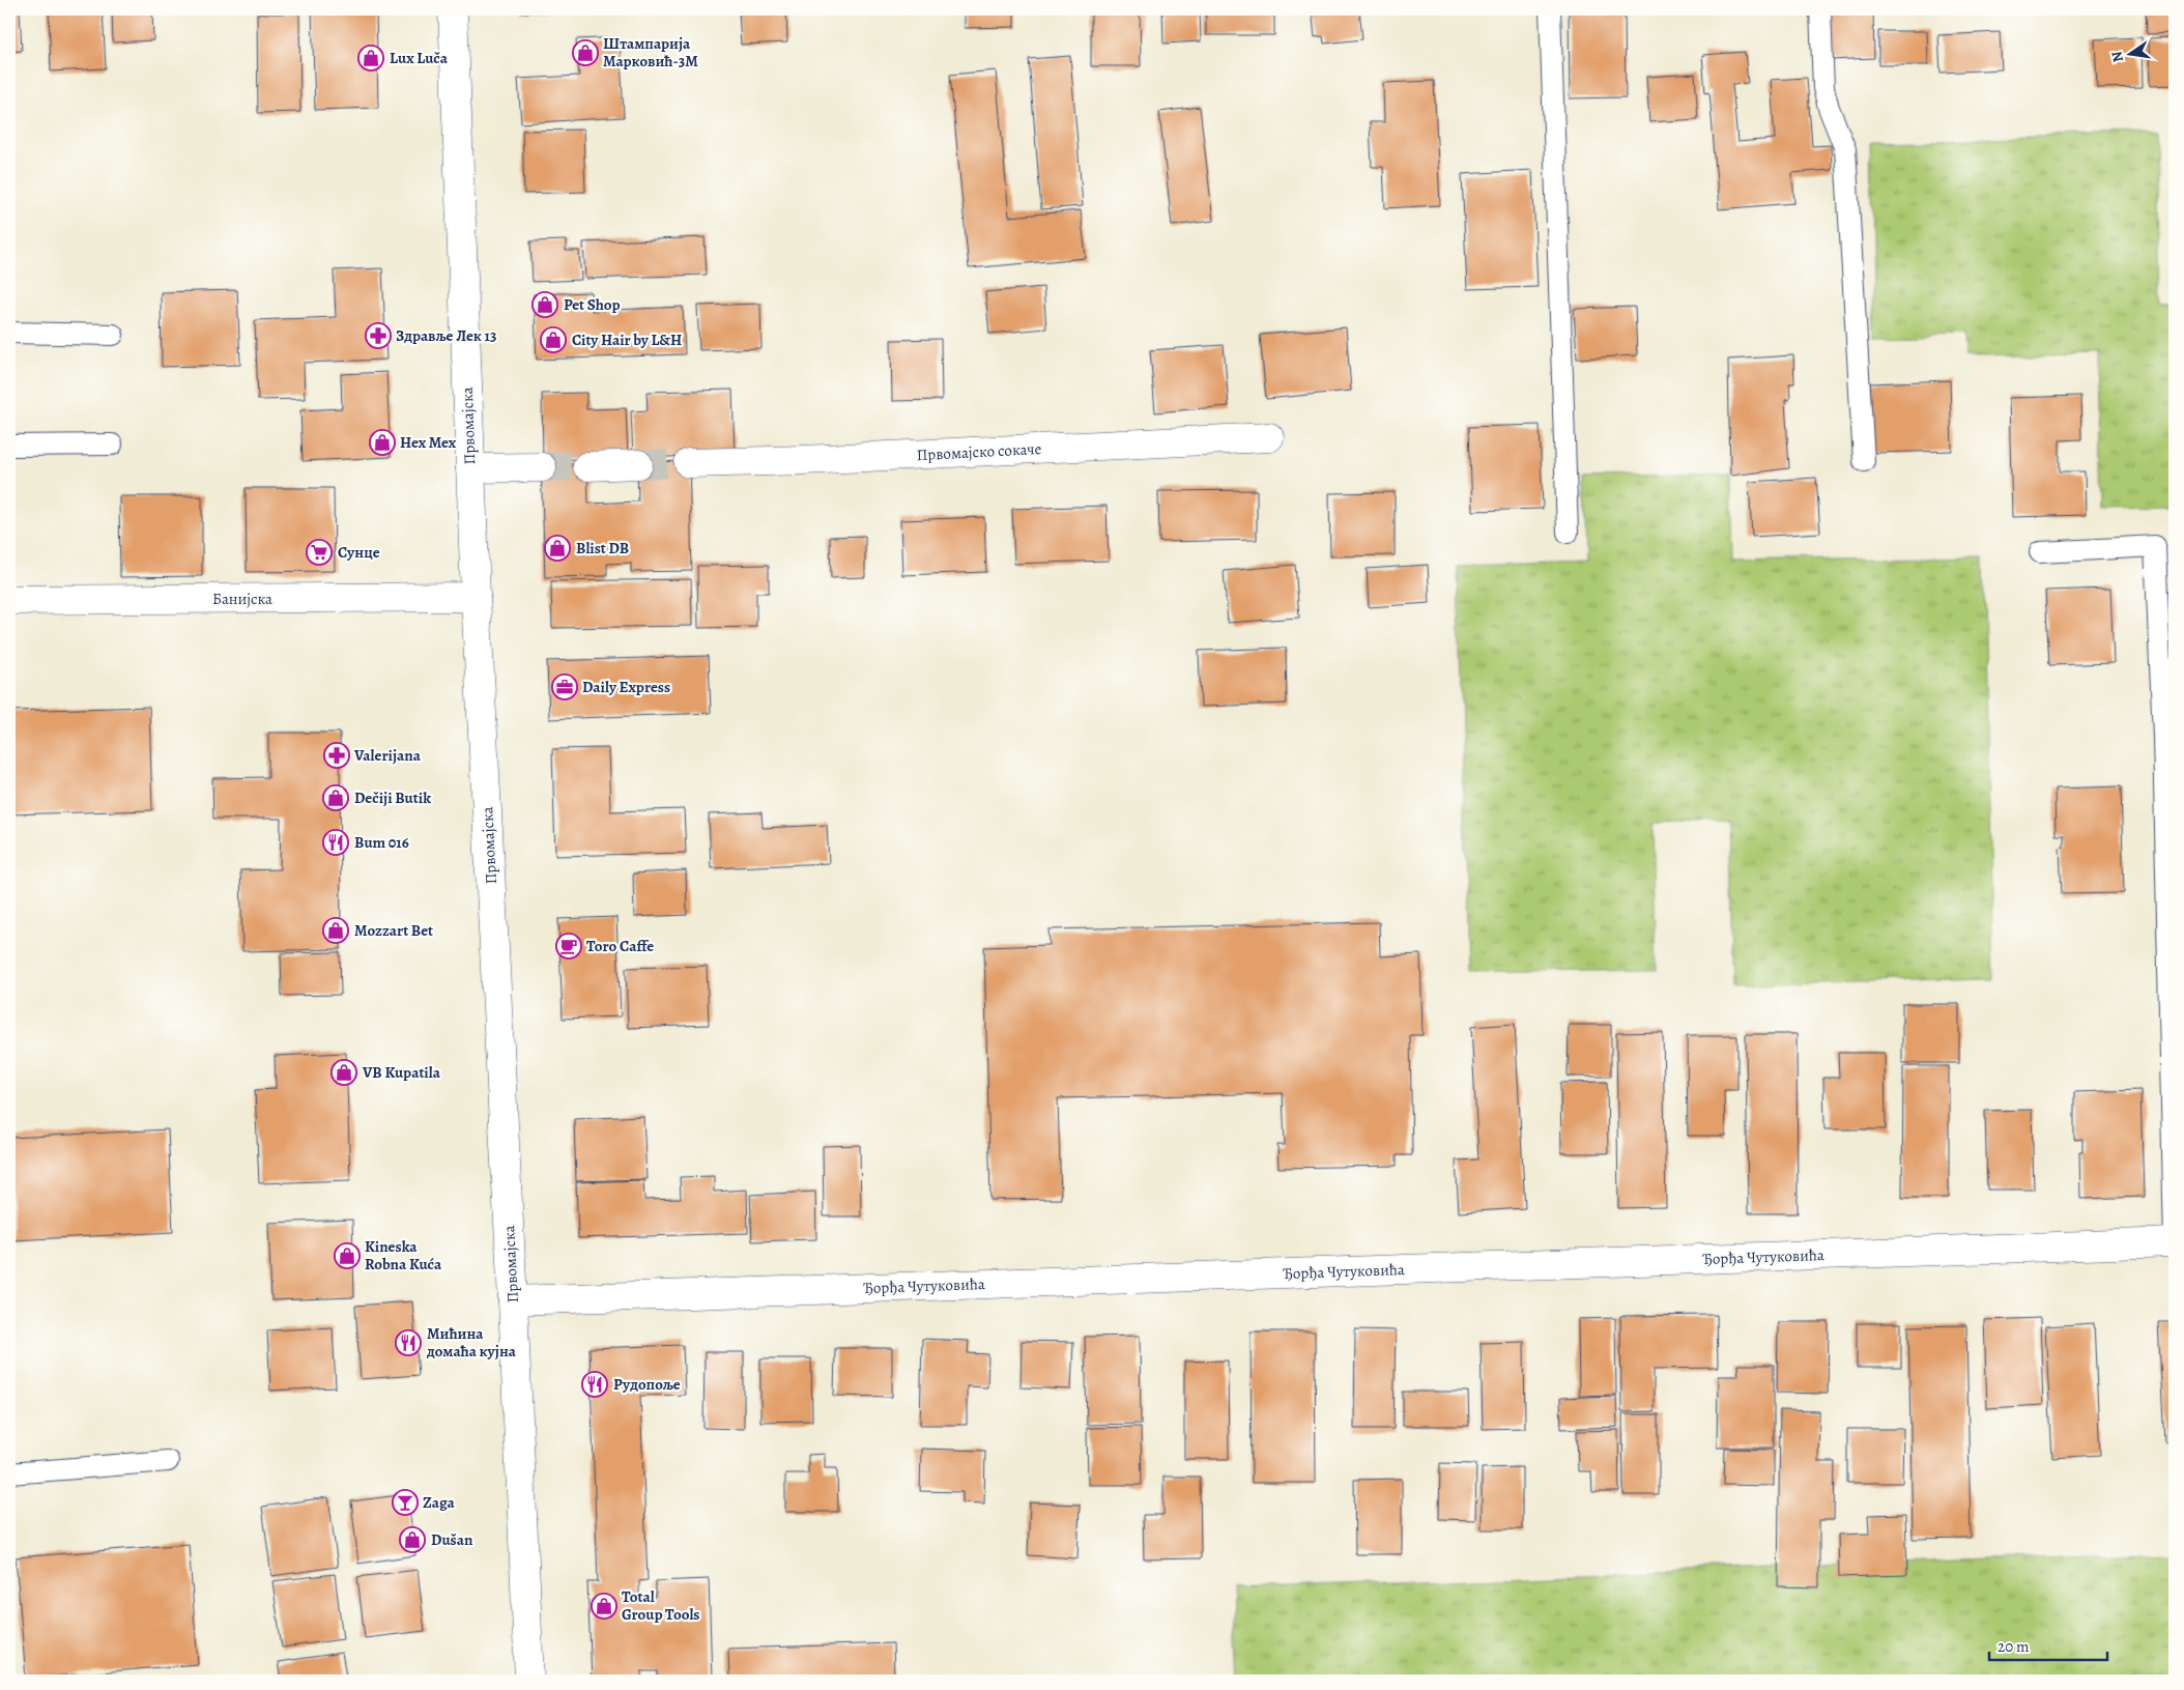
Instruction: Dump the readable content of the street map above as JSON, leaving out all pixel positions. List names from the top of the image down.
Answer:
{
  "streets": {
    "street": [
      "Првомајска",
      "Првомајско сокаче",
      "Банијска",
      "Ђорђа Чутуковића"
    ]
  },
  "crossings": [
    ["Првомајска", "Банијска"],
    ["Првомајска", "Ђорђа Чутуковића"]
  ],
  "places": {
    "shop": [
      "Штампарија Марковић-3М",
      "Lux Luča",
      "Pet Shop",
      "City Hair by L&H",
      "Hex Mex",
      "Blist DB",
      "Dečiji Butik",
      "Mozzart Bet",
      "VB Kupatila",
      "Kineska Robna Kuća",
      "Dušan",
      "Total Group Tools"
    ],
    "pharmacy": ["Здравље Лек 13", "Valerijana"],
    "supermarket": ["Сунце"],
    "office": ["Daily Express"],
    "restaurant": ["Bum 016", "Мићина домаћа кујна", "Рудопоље"],
    "cafe": ["Toro Caffe"],
    "bar": ["Zaga"]
  },
  "scale_bar": "20 m",
  "north": "left"
}
